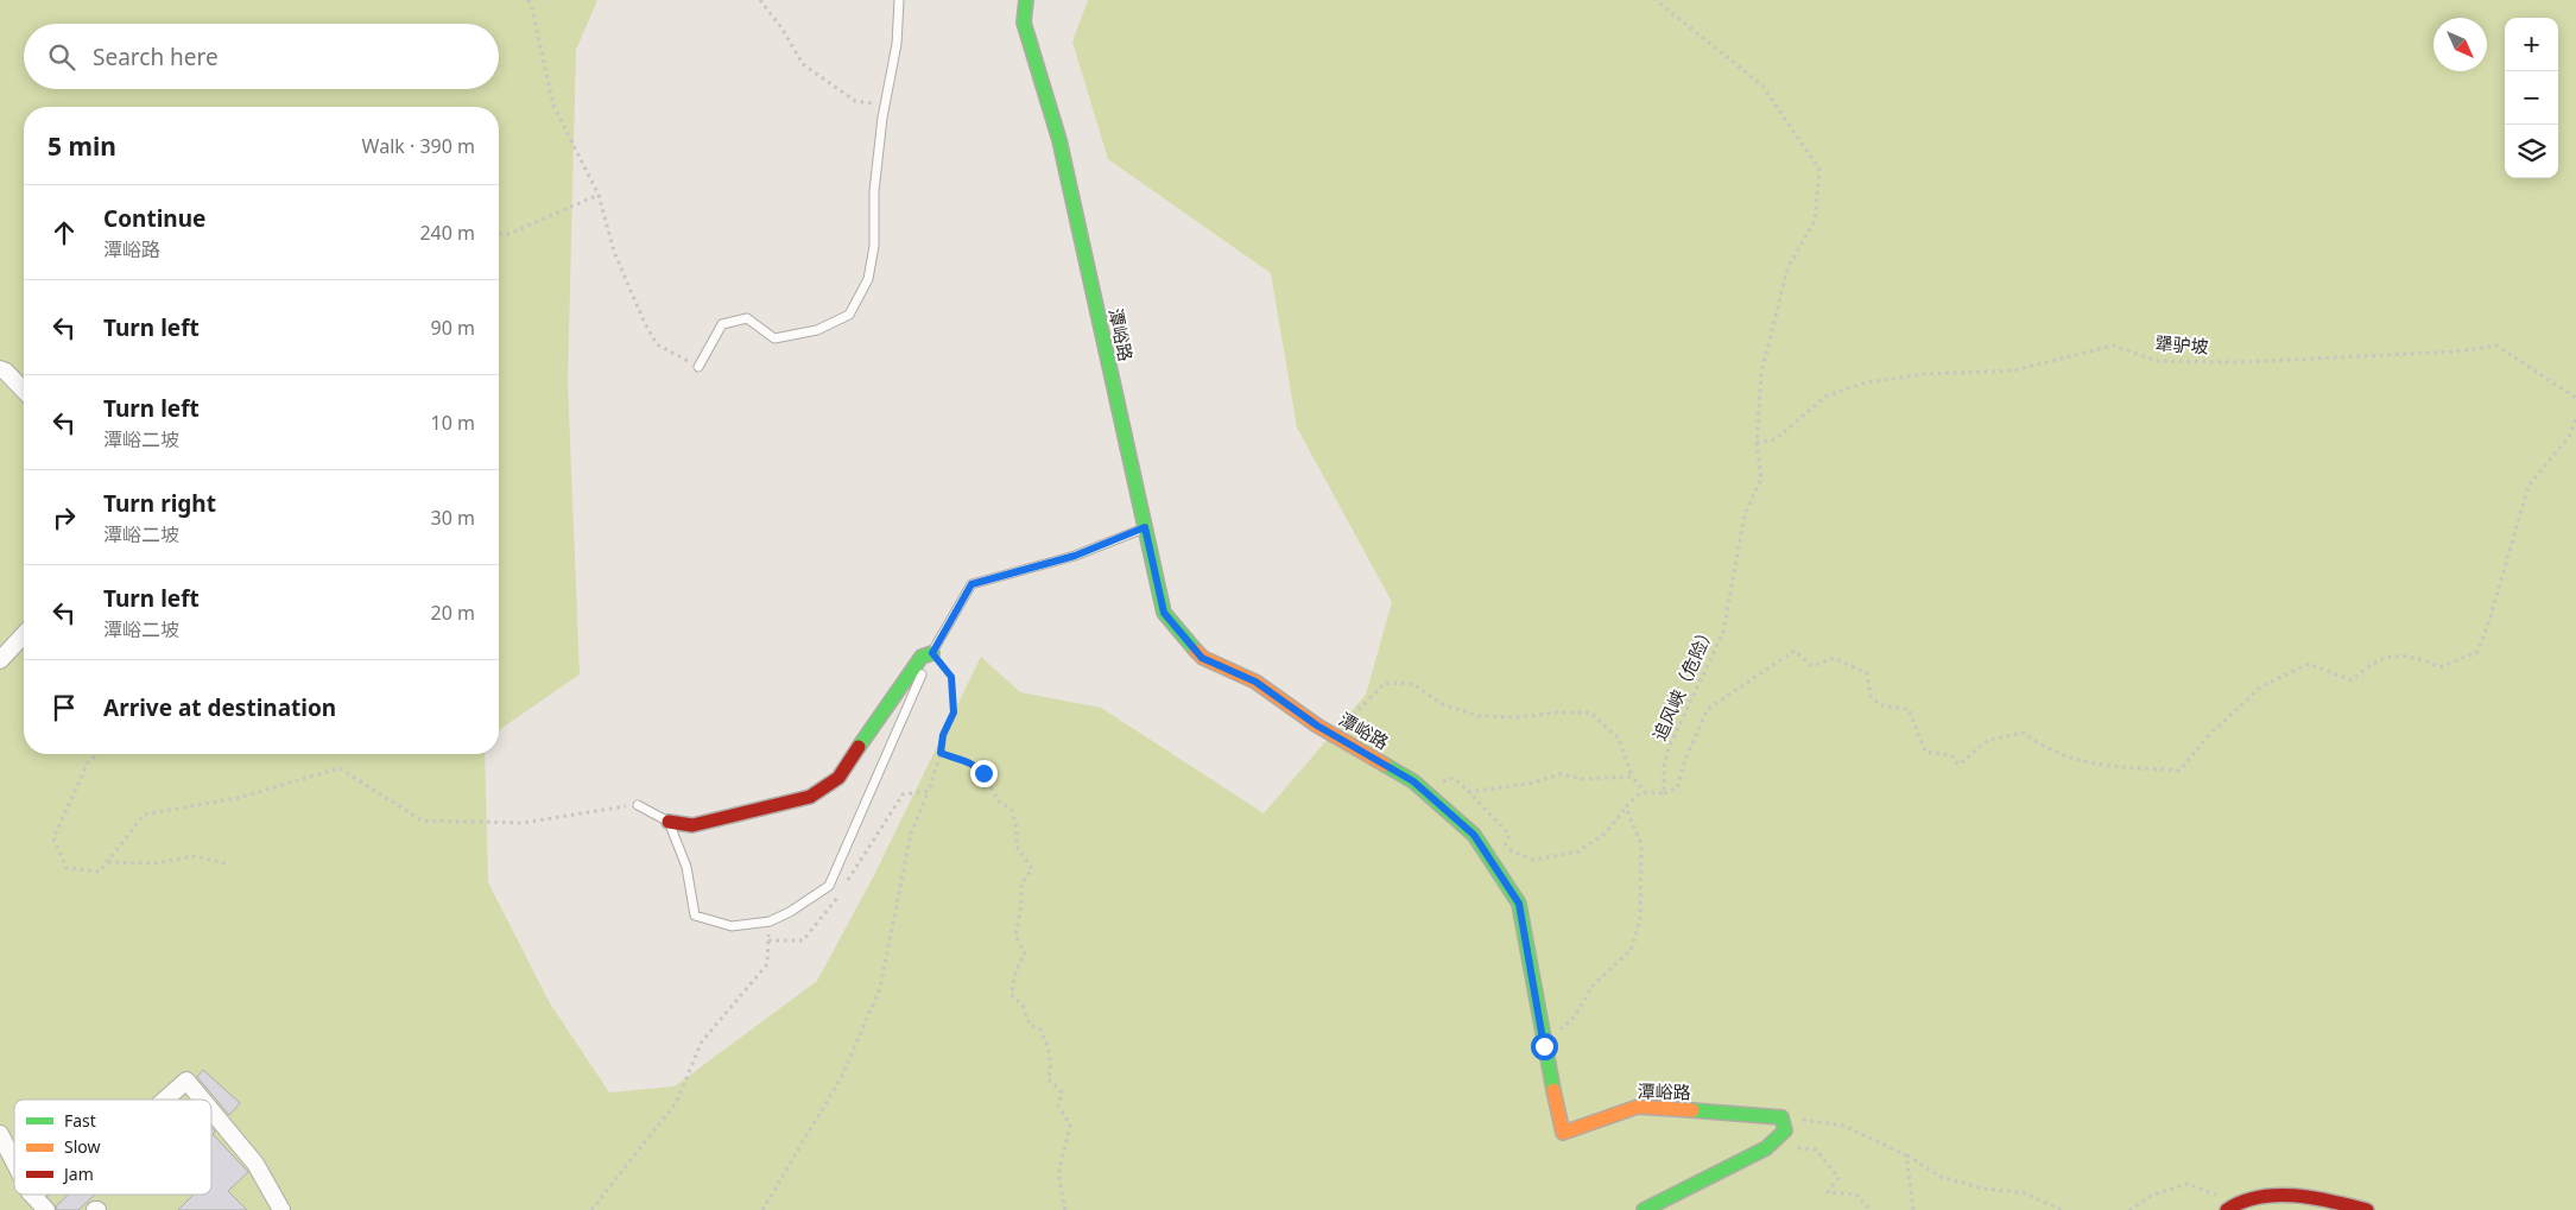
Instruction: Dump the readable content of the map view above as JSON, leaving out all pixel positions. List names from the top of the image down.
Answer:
{
  "streets": {
    "street": ["潭峪路"],
    "path": ["犟驴坡", "追风峡（危险）"]
  },
  "crossings": [
    ["犟驴坡", "追风峡（危险）"]
  ],
  "legend": ["Fast", "Slow", "Jam"],
  "north": "bottom right",
  "page": {
    "map_buttons": ["+", "−"],
    "search": "Search here",
    "heading": ["5 min", "Walk · 390 m"],
    "list": [
      ["Continue", "潭峪路", "240 m"],
      ["Turn left", "90 m"],
      ["Turn left", "潭峪二坡", "10 m"],
      ["Turn right", "潭峪二坡", "30 m"],
      ["Turn left", "潭峪二坡", "20 m"],
      "Arrive at destination"
    ]
  }
}
